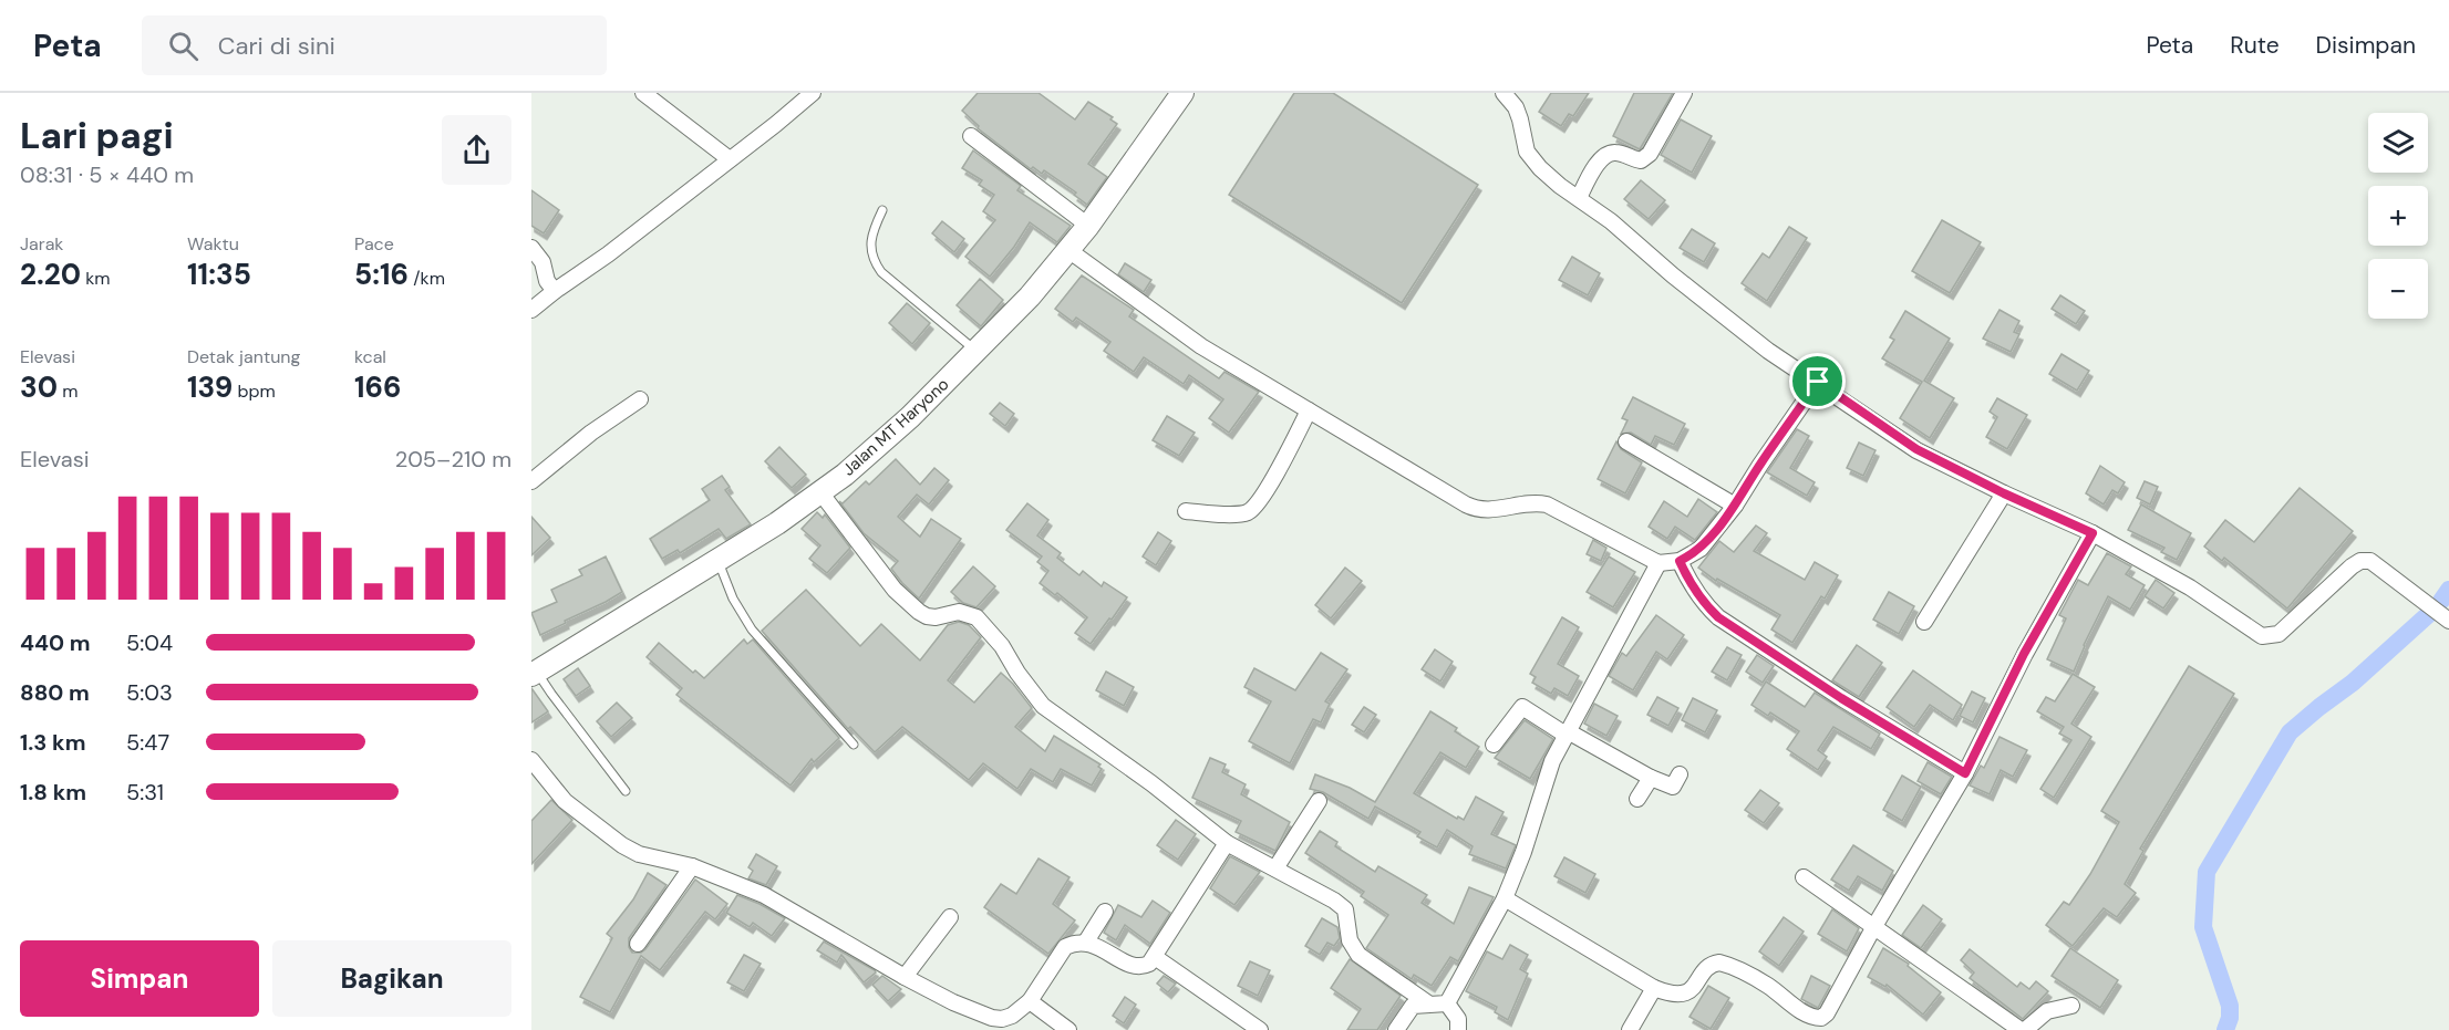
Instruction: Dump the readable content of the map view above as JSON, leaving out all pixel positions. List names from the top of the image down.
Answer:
{
  "streets": {
    "main road": ["Jalan MT Haryono"]
  },
  "page": {
    "header": "Peta",
    "search": "Cari di sini",
    "nav": ["Peta", "Rute", "Disimpan"],
    "heading": ["Lari pagi", "08:31 · 5 × 440 m"],
    "map_buttons": ["+", "−"],
    "stats": [
      ["Jarak", "2.20 km"],
      ["Waktu", "11:35"],
      ["Pace", "5:16 /km"],
      ["Elevasi", "30 m"],
      ["Detak jantung", "139 bpm"],
      ["kcal", "166"]
    ],
    "chart": ["Elevasi", "205–210 m"],
    "list": [
      {
        "name": "440 m",
        "note": "5:04"
      },
      {
        "name": "880 m",
        "note": "5:03"
      },
      {
        "name": "1.3 km",
        "note": "5:47"
      },
      {
        "name": "1.8 km",
        "note": "5:31"
      }
    ],
    "buttons": ["Simpan", "Bagikan"]
  }
}
